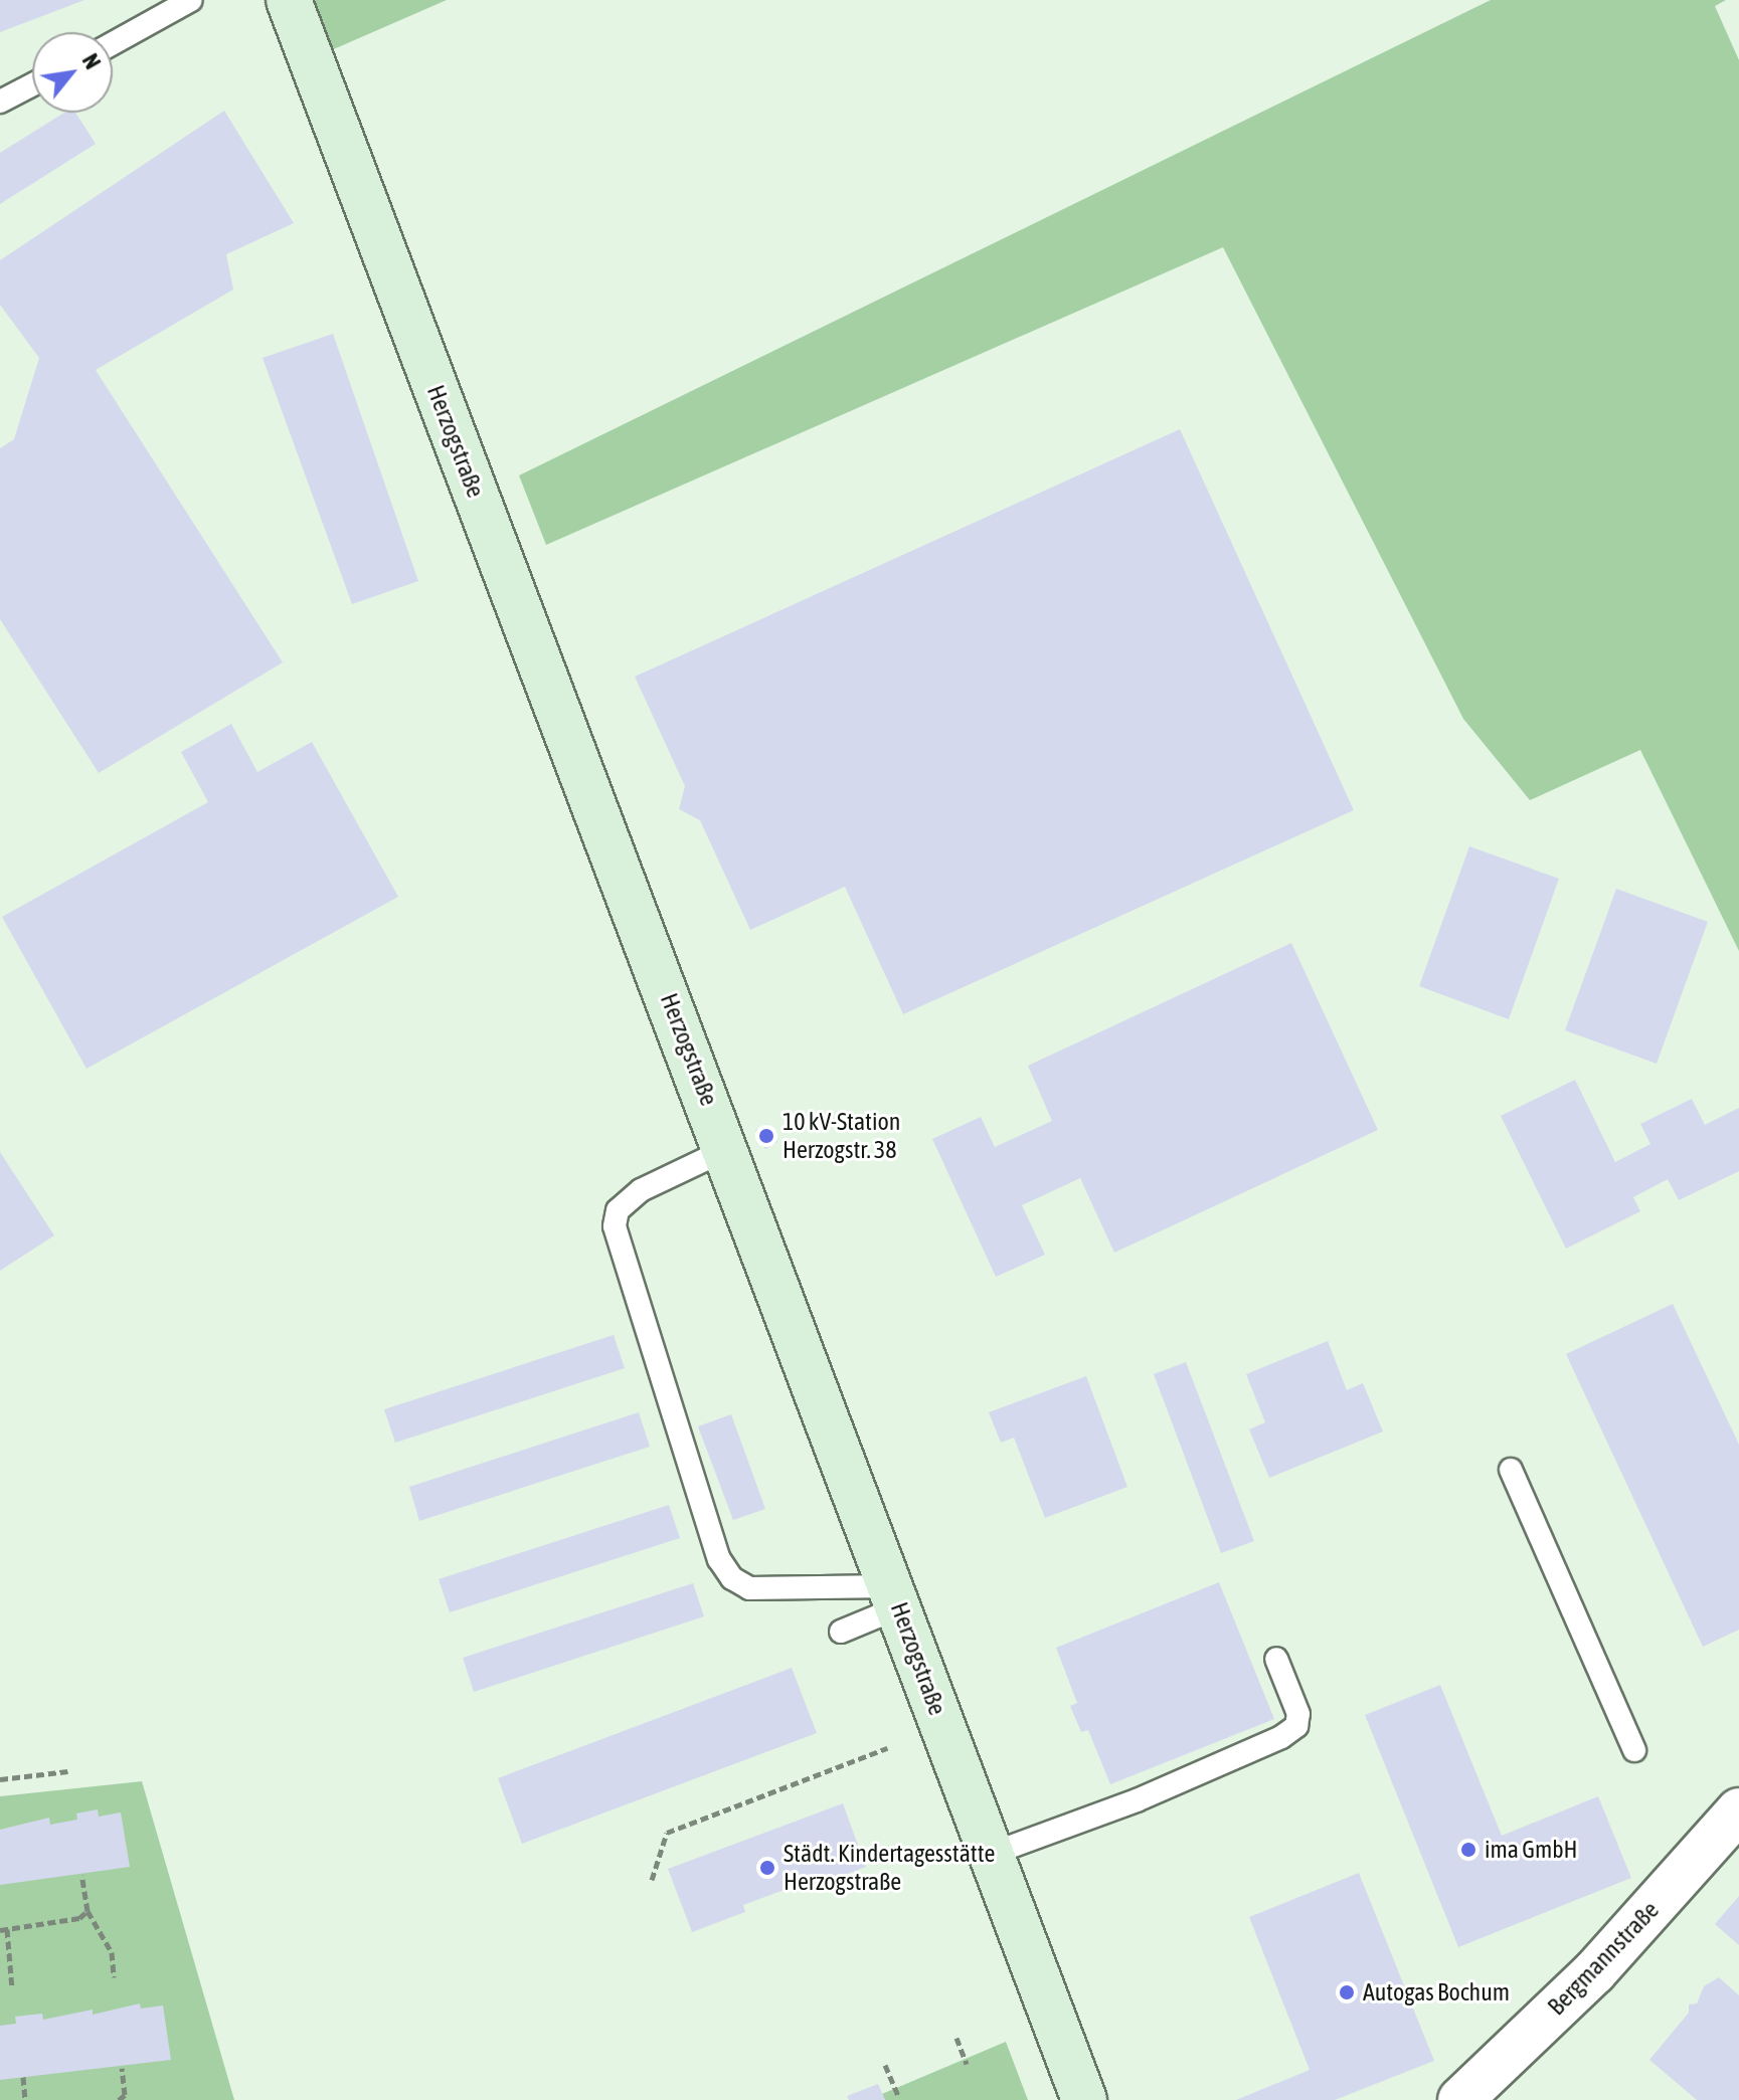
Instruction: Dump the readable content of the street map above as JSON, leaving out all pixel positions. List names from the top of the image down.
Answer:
{
  "streets": {
    "street": ["Herzogstraße", "Bergmannstraße"]
  },
  "places": [
    "10 kV-Station Herzogstr. 38",
    "ima GmbH",
    "Städt. Kindertagesstätte Herzogstraße",
    "Autogas Bochum"
  ],
  "north": "top right"
}
